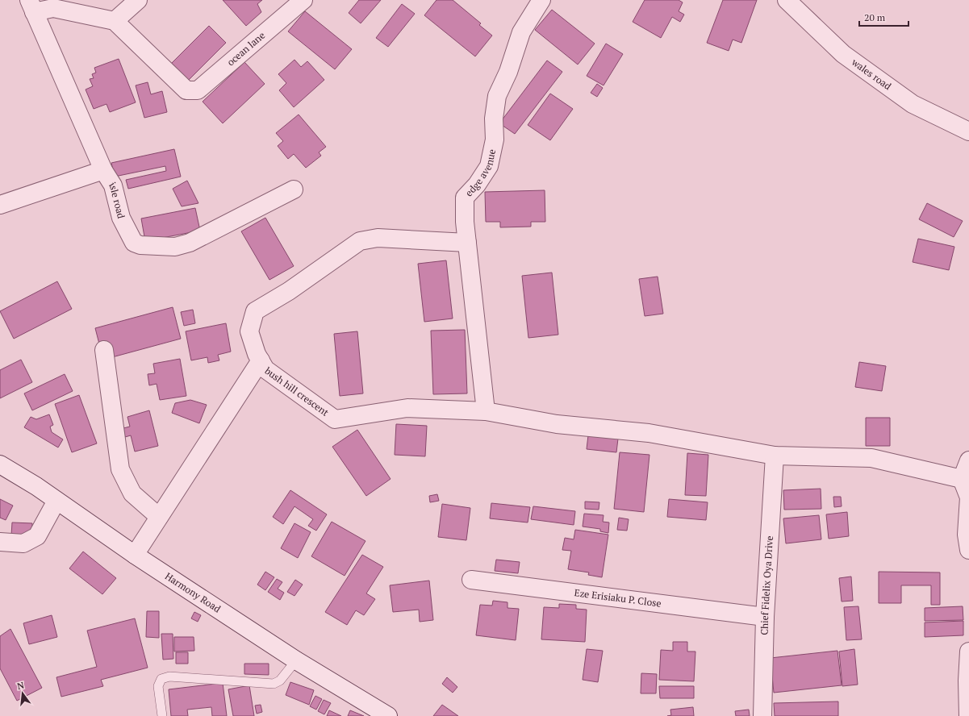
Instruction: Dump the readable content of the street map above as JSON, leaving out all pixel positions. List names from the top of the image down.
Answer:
{
  "streets": {
    "street": [
      "ocean lane",
      "wales road",
      "edge avenue",
      "isle road",
      "bush hill crescent",
      "Chief Fidelix Oya Drive",
      "Harmony Road",
      "Eze Erisiaku P. Close"
    ]
  },
  "crossings": [
    ["edge avenue", "bush hill crescent"],
    ["bush hill crescent", "Chief Fidelix Oya Drive"],
    ["Chief Fidelix Oya Drive", "Eze Erisiaku P. Close"]
  ],
  "scale_bar": "20 m",
  "north": "top"
}
